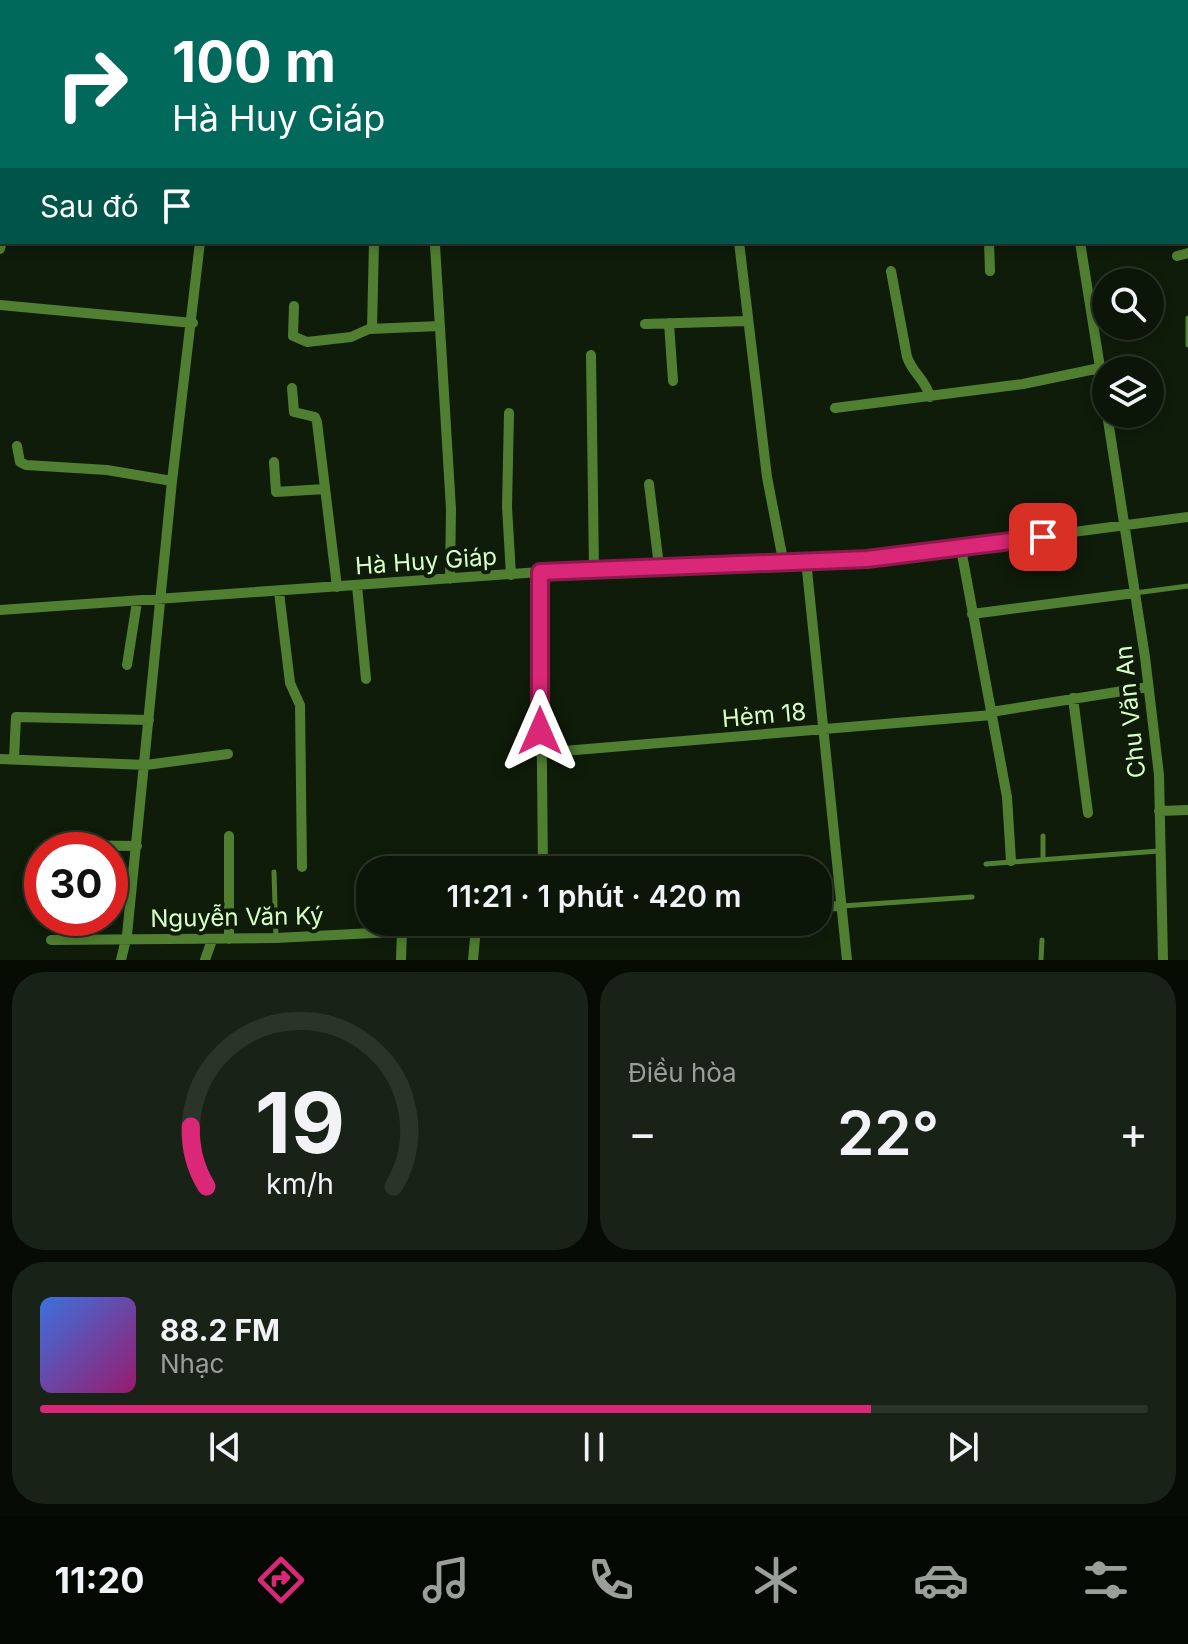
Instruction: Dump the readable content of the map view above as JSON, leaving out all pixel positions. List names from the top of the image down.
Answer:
{
  "streets": {
    "street": [
      "Hà Huy Giáp",
      "Chu Văn An",
      "Hẻm 18",
      "Nguyễn Văn Ký"
    ]
  },
  "crossings": [
    ["Hà Huy Giáp", "Chu Văn An"],
    ["Chu Văn An", "Hẻm 18"]
  ],
  "page": {
    "turn": ["100 m", "Hà Huy Giáp"],
    "then": "Sau đó",
    "limit": "30",
    "trip": "11:21 · 1 phút · 420 m",
    "tile": "Điều hòa",
    "heat": ["−", "22°", "+"],
    "song": ["88.2 FM", "Nhạc"],
    "tabs": "11:20",
    "gauge": ["19", "km/h"]
  }
}
